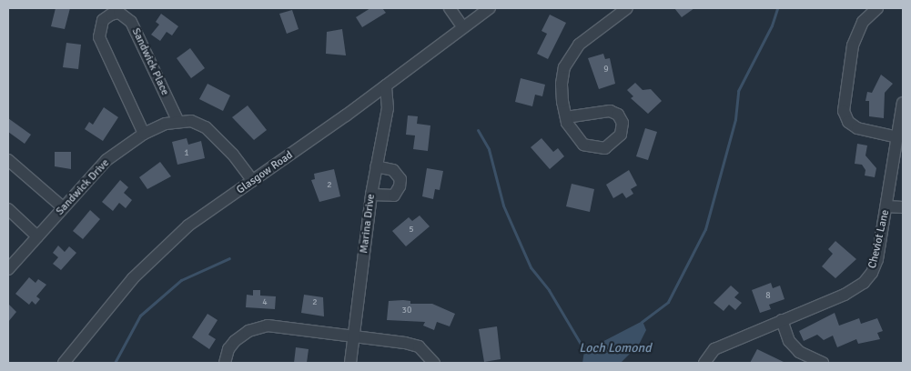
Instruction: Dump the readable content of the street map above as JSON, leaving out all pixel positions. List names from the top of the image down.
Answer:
{
  "streets": {
    "street": [
      "Sandwick Place",
      "Glasgow Road",
      "Sandwick Drive",
      "Marina Drive",
      "Cheviot Lane"
    ]
  },
  "crossings": [
    ["Sandwick Place", "Sandwick Drive"],
    ["Glasgow Road", "Marina Drive"]
  ],
  "water": ["Loch Lomond"],
  "house_numbers": [
    "9",
    "1",
    "2",
    "5",
    "8",
    "4",
    "2",
    "30"
  ]
}
